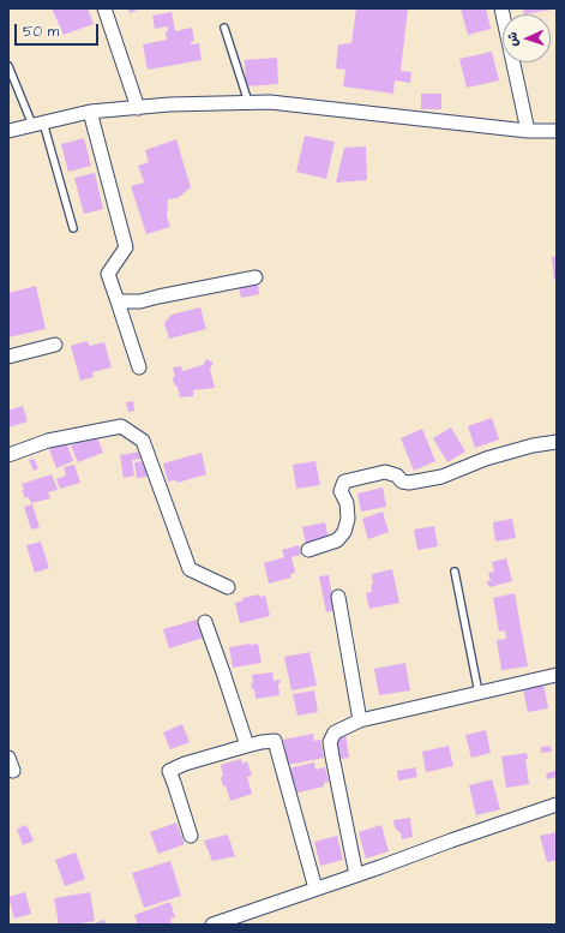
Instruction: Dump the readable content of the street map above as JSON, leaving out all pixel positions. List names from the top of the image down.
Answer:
{
  "scale_bar": "50 m",
  "north": "left"
}
